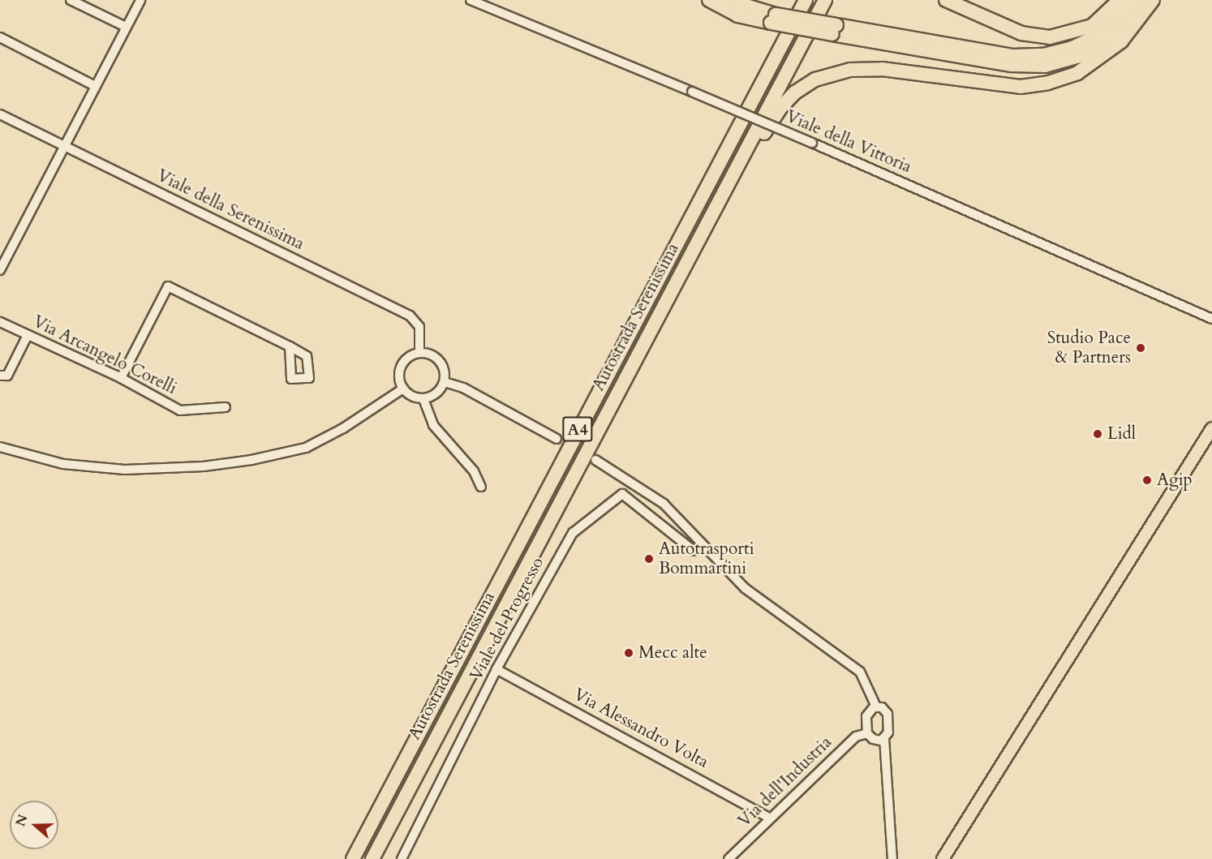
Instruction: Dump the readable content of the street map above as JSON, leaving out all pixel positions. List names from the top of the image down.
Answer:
{
  "streets": {
    "highway": ["Autostrada Serenissima", "A4"],
    "street": [
      "Viale della Vittoria",
      "Viale della Serenissima",
      "Via Arcangelo Corelli",
      "Viale del Progresso",
      "Via Alessandro Volta",
      "Via dell'Industria"
    ]
  },
  "crossings": [
    ["Viale del Progresso", "Via Alessandro Volta"],
    ["Via Alessandro Volta", "Via dell'Industria"]
  ],
  "places": [
    "Studio Pace & Partners",
    "Lidl",
    "Agip",
    "Autotrasporti Bommartini",
    "Mecc alte"
  ],
  "north": "left"
}
